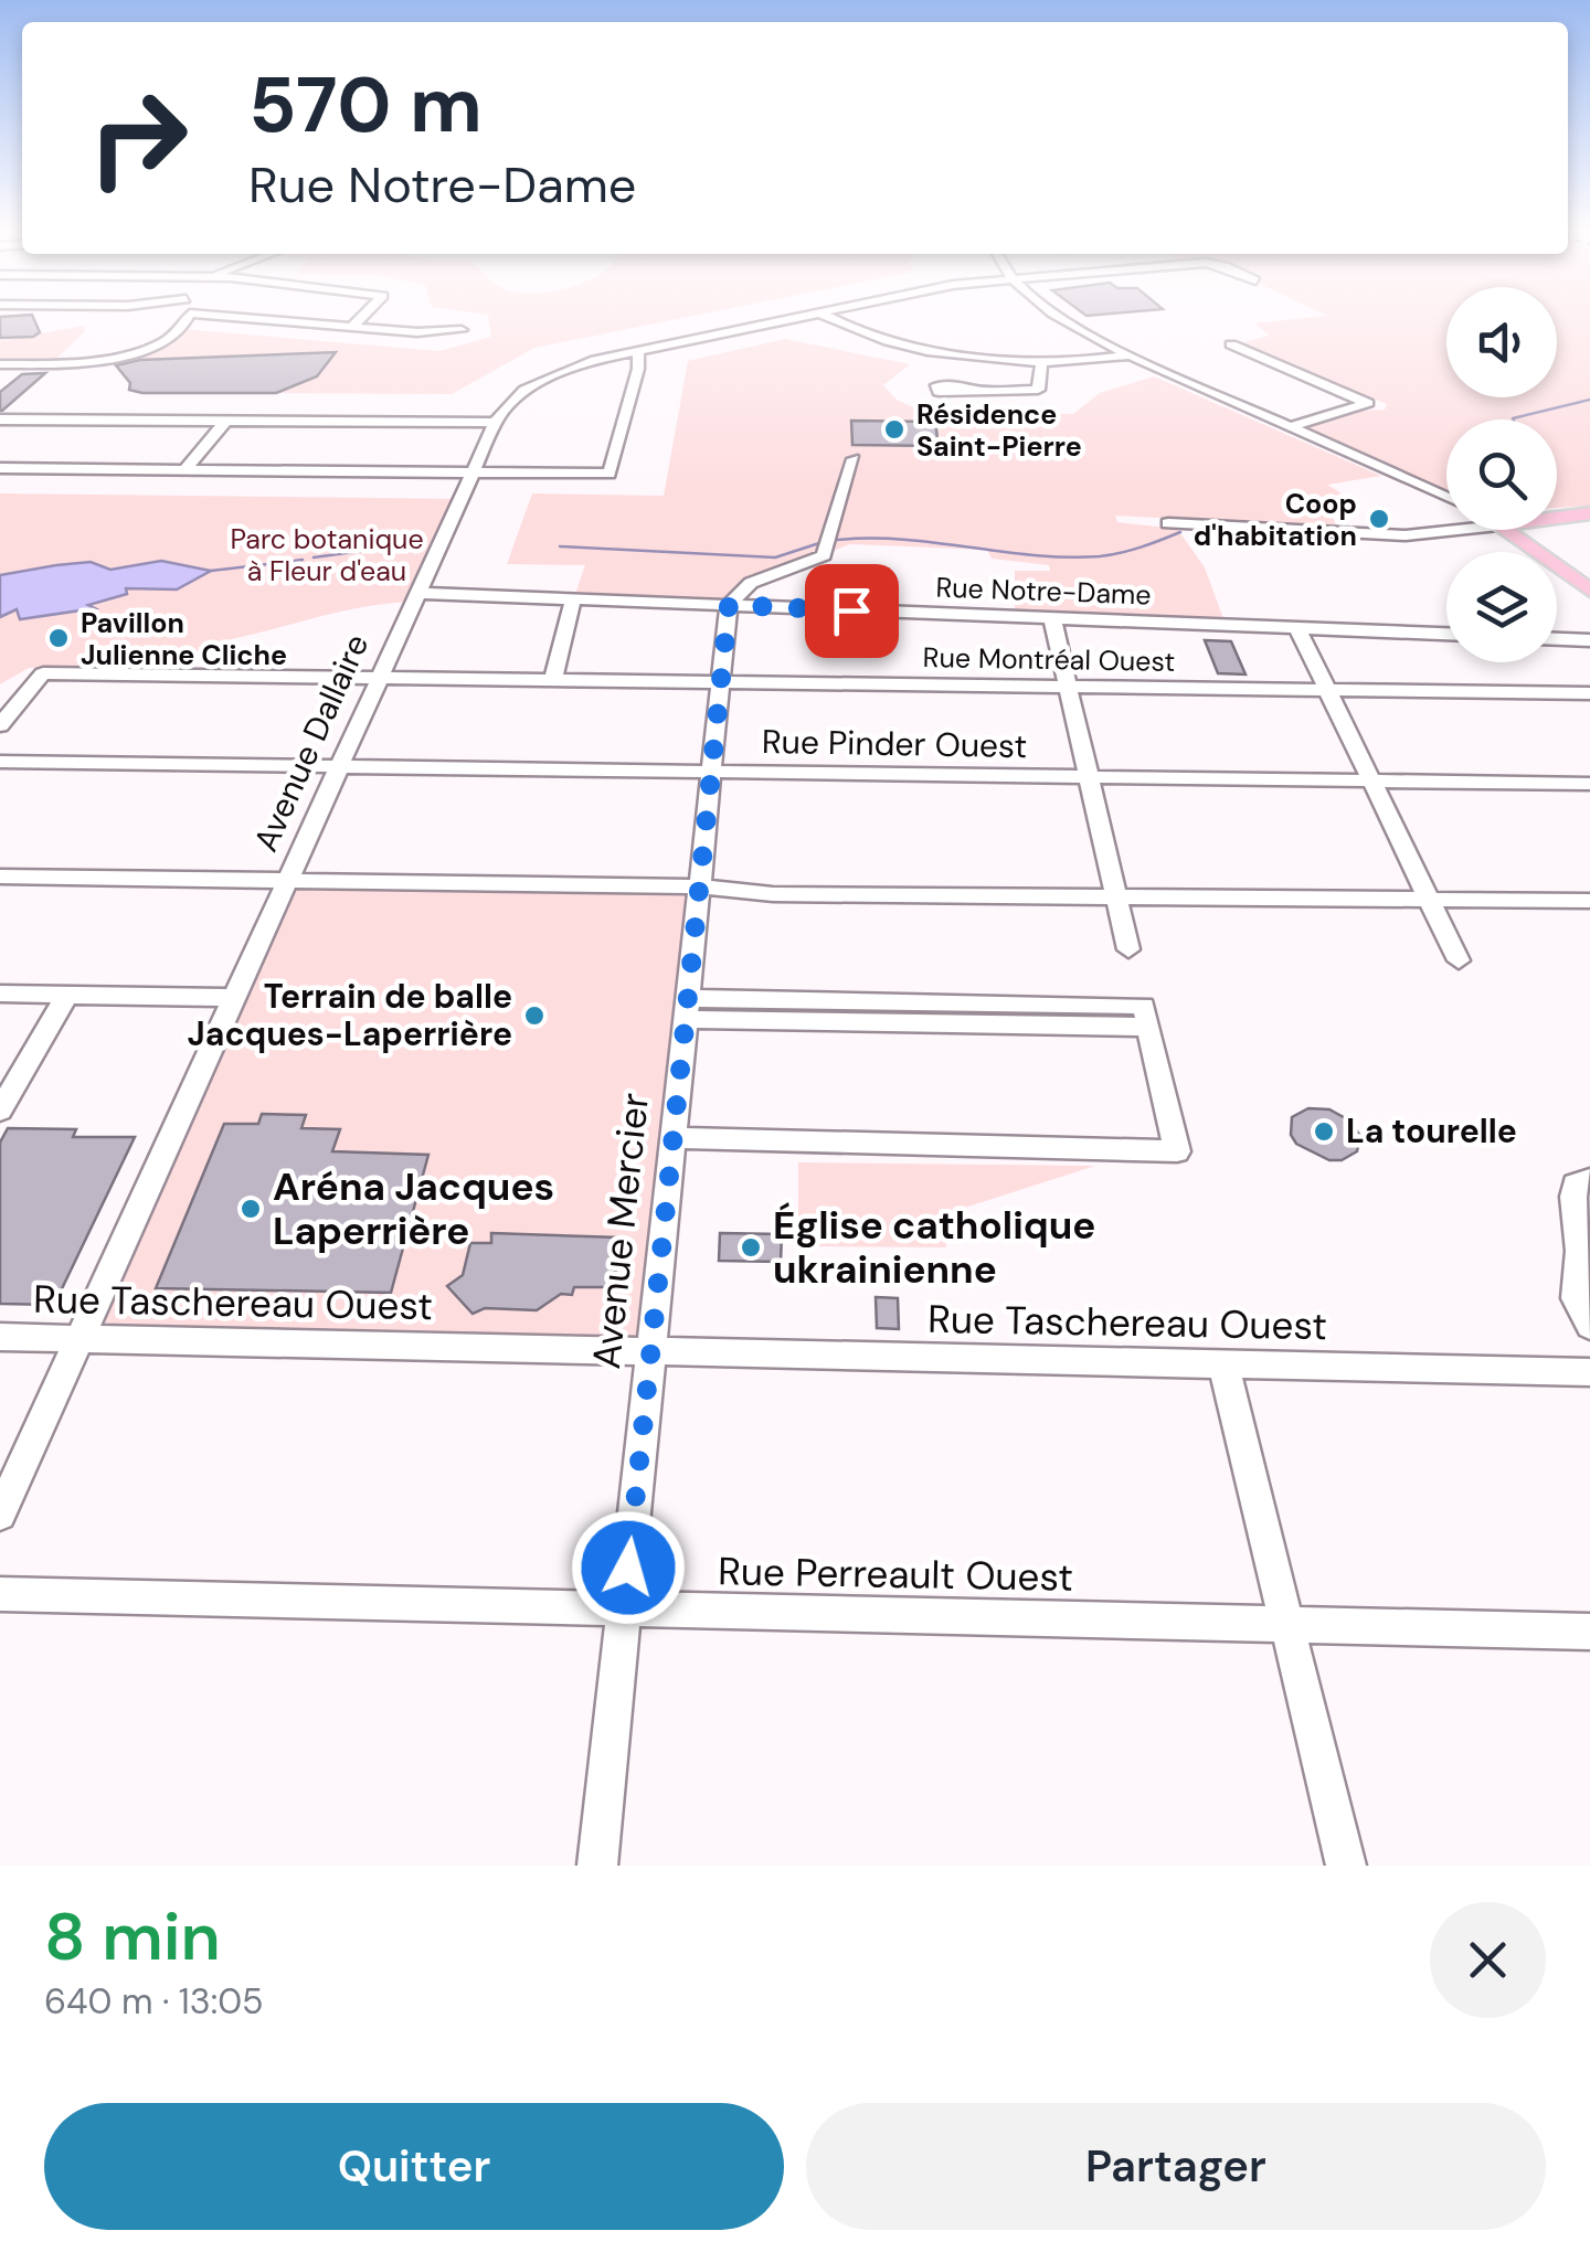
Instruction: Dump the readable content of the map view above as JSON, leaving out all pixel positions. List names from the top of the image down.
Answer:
{
  "streets": {
    "street": [
      "Rue Notre-Dame",
      "Rue Montréal Ouest",
      "Avenue Dallaire",
      "Rue Pinder Ouest",
      "Avenue Mercier",
      "Rue Taschereau Ouest",
      "Rue Perreault Ouest"
    ]
  },
  "crossings": [
    ["Rue Notre-Dame", "Avenue Dallaire"],
    ["Rue Notre-Dame", "Avenue Mercier"],
    ["Rue Montréal Ouest", "Avenue Dallaire"],
    ["Rue Montréal Ouest", "Avenue Mercier"],
    ["Avenue Dallaire", "Rue Pinder Ouest"],
    ["Avenue Dallaire", "Rue Taschereau Ouest"],
    ["Rue Pinder Ouest", "Avenue Mercier"],
    ["Avenue Mercier", "Rue Taschereau Ouest"],
    ["Avenue Mercier", "Rue Perreault Ouest"]
  ],
  "parks": ["Parc botanique à Fleur d'eau"],
  "places": [
    "Résidence Saint-Pierre",
    "Coop d'habitation",
    "Pavillon Julienne Cliche",
    "Terrain de balle Jacques-Laperrière",
    "La tourelle",
    "Aréna Jacques Laperrière",
    "Église catholique ukrainienne"
  ],
  "page": {
    "turn": ["570 m", "Rue Notre-Dame"],
    "heading": ["8 min", "640 m · 13:05"],
    "buttons": ["Quitter", "Partager"]
  }
}
